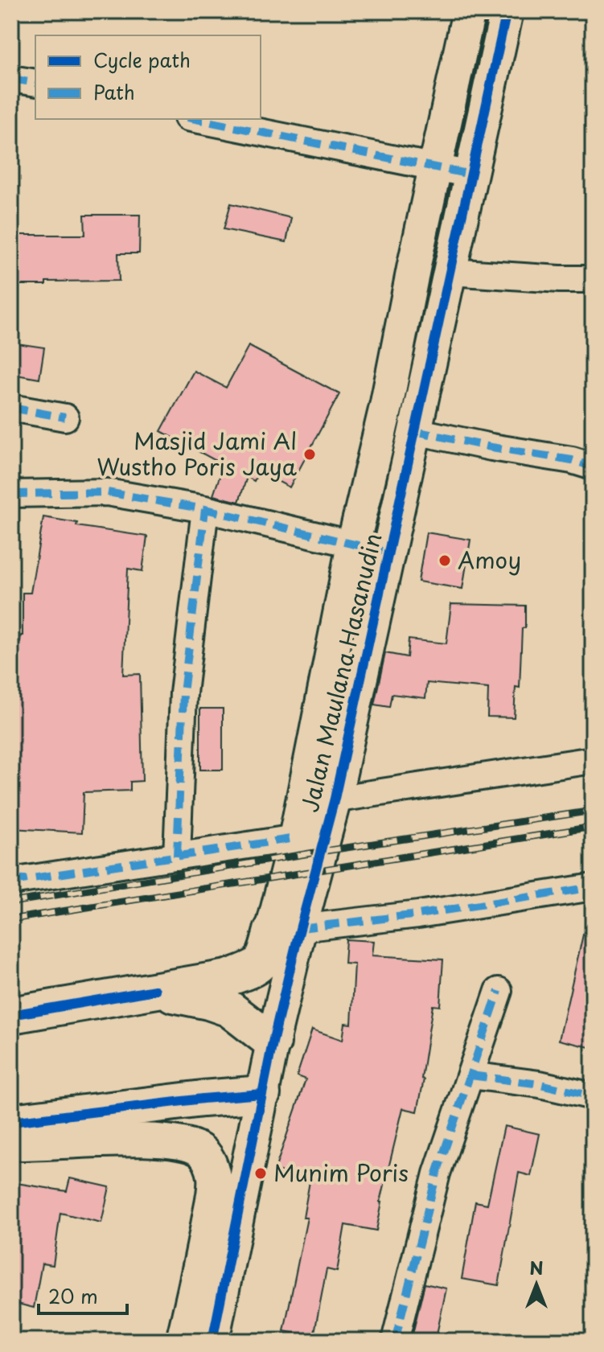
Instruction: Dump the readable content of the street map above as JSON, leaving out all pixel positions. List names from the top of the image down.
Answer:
{
  "streets": {
    "street": ["Jalan Maulana Hasanudin"]
  },
  "places": ["Masjid Jami Al Wustho Poris Jaya", "Amoy", "Munim Poris"],
  "legend": ["Cycle path", "Path"],
  "scale_bar": "20 m",
  "north": "top"
}
